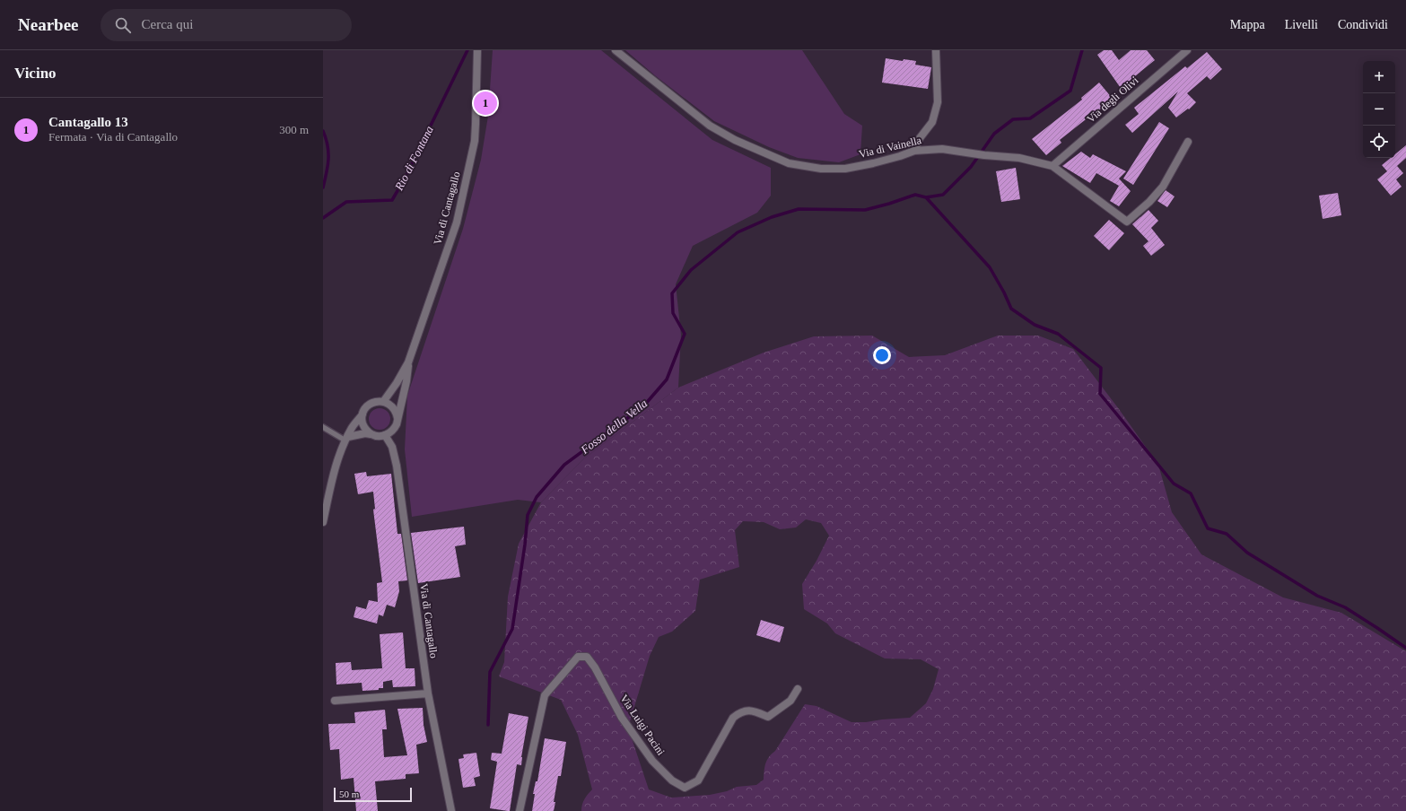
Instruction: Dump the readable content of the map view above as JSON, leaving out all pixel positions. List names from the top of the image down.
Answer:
{
  "streets": {
    "street": [
      "Via degli Olivi",
      "Via di Vainella",
      "Via di Cantagallo",
      "Via Luigi Pacini"
    ]
  },
  "crossings": [
    ["Via degli Olivi", "Via di Vainella"]
  ],
  "water": ["Rio di Fontana", "Fosso della Vella"],
  "scale_bar": "50 m",
  "page": {
    "header": "Nearbee",
    "search": "Cerca qui",
    "nav": ["Mappa", "Livelli", "Condividi"],
    "heading": "Vicino",
    "map_buttons": ["+", "−"],
    "pins": "1",
    "list": [
      {
        "mark": "1",
        "name": "Cantagallo 13",
        "note": "Fermata · Via di Cantagallo",
        "value": "300 m"
      }
    ],
    "scale": "50 m"
  }
}
